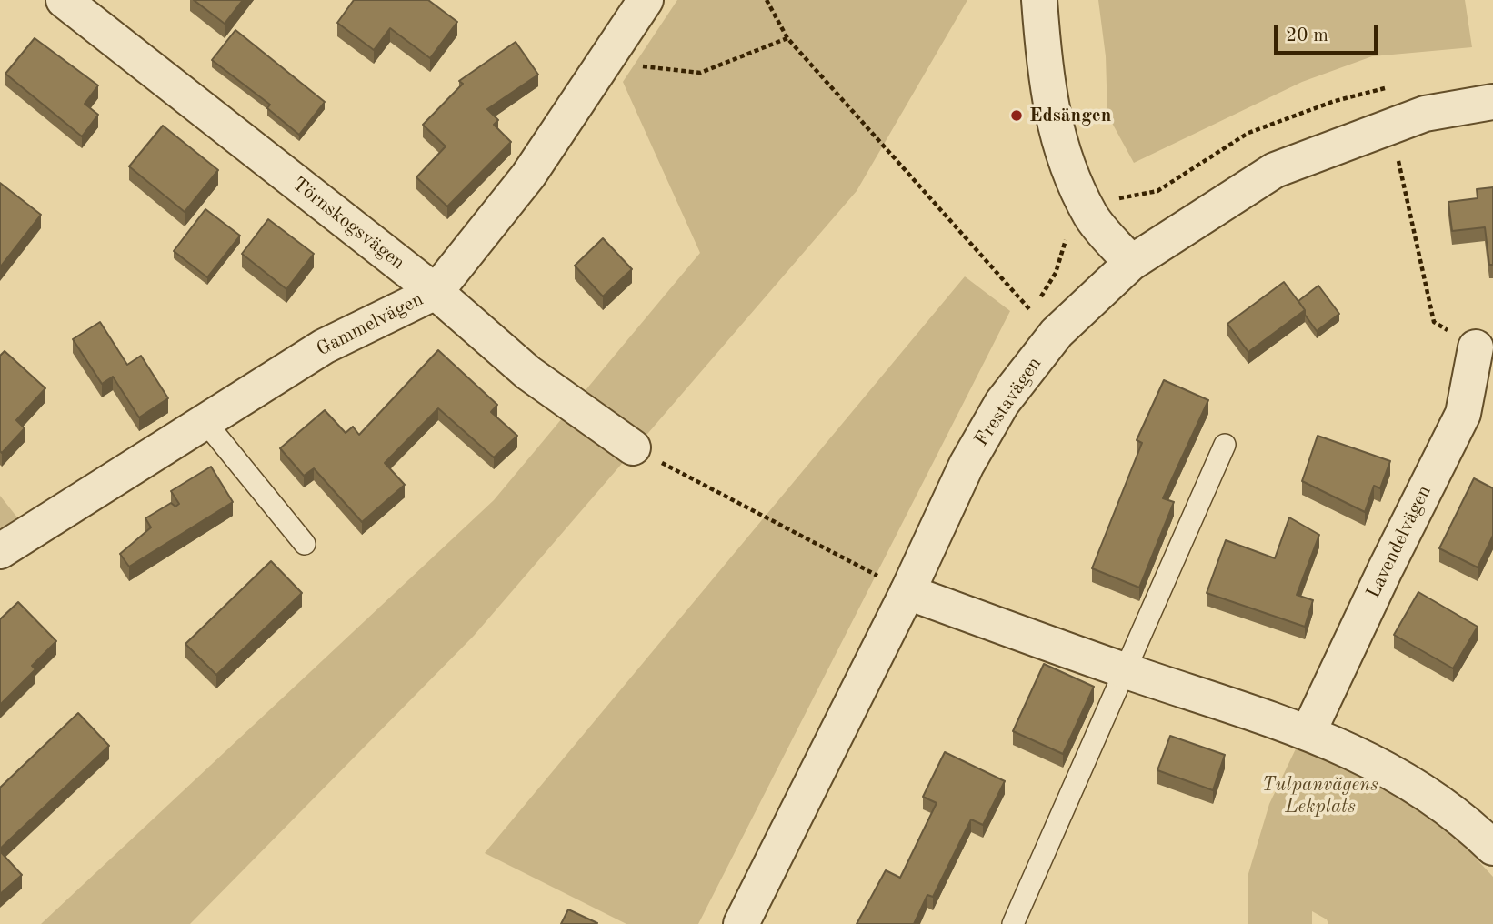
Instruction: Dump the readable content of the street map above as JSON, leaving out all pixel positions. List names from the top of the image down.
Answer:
{
  "streets": {
    "street": [
      "Törnskogsvägen",
      "Gammelvägen",
      "Frestavägen",
      "Lavendelvägen"
    ]
  },
  "crossings": [
    ["Törnskogsvägen", "Gammelvägen"]
  ],
  "parks": ["Tulpanvägens Lekplats"],
  "places": ["Edsängen"],
  "scale_bar": "20 m"
}
